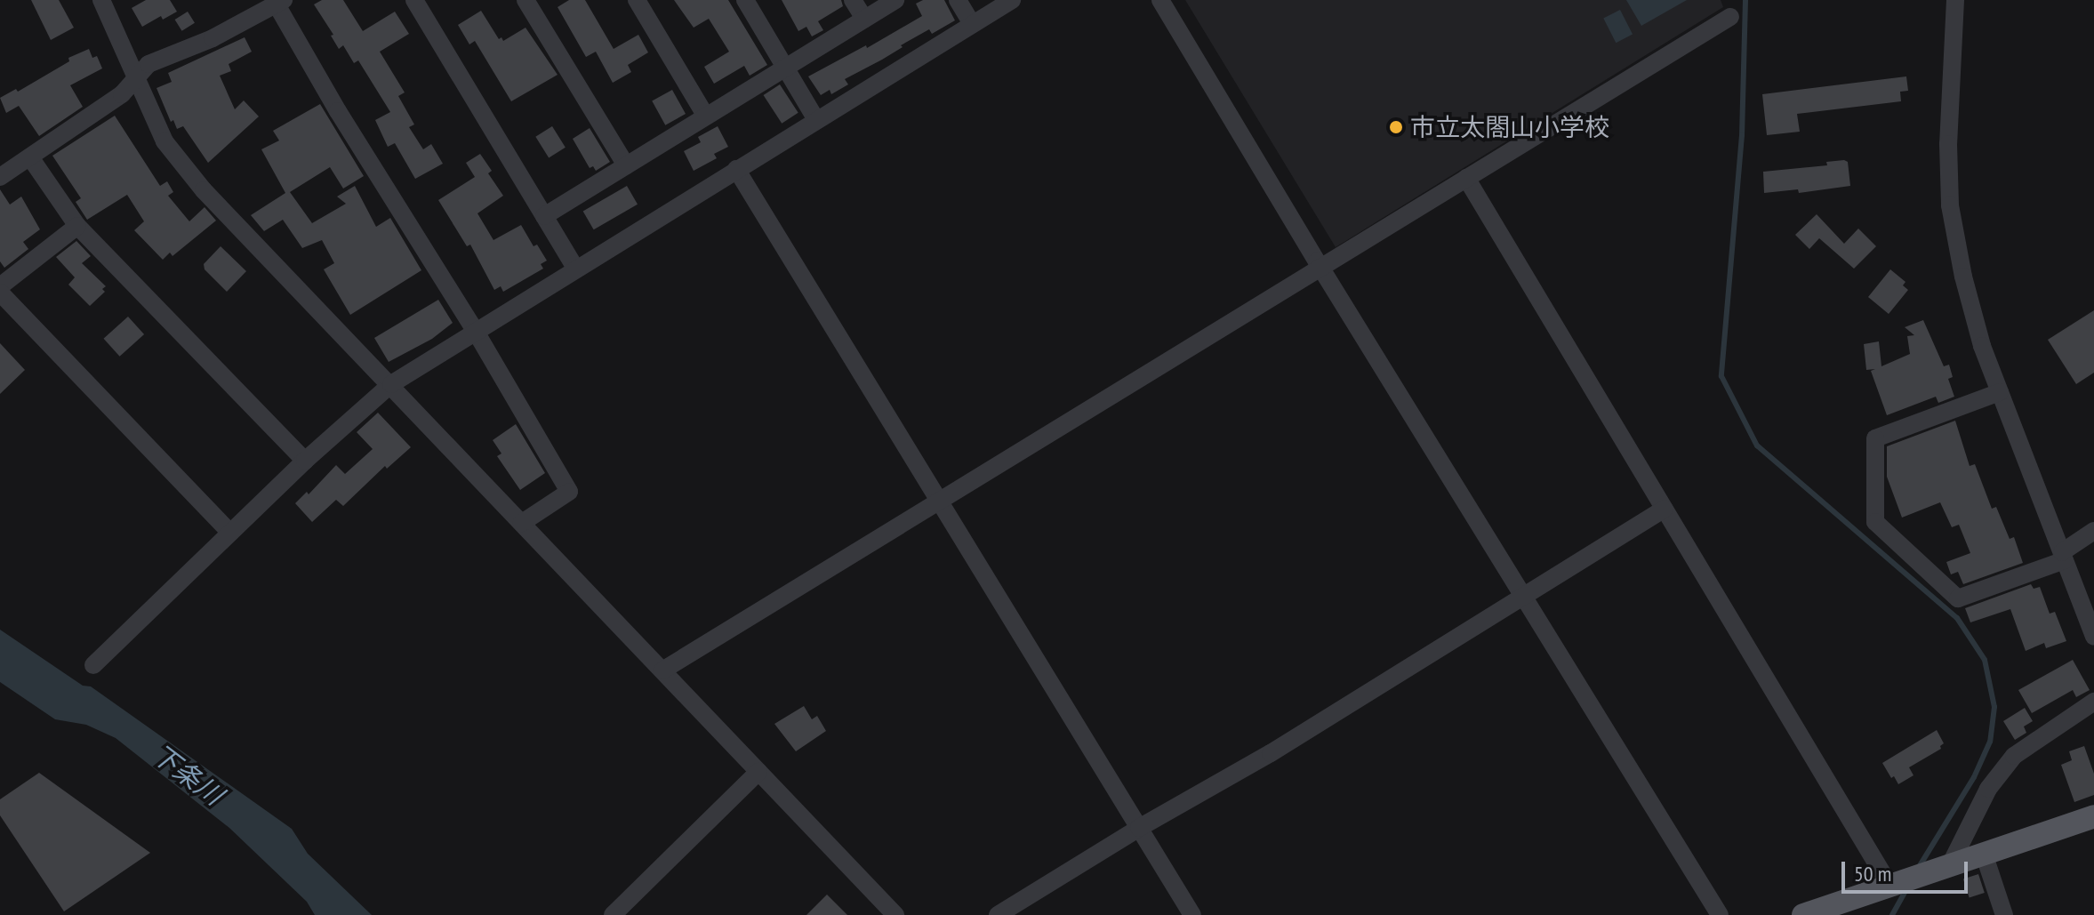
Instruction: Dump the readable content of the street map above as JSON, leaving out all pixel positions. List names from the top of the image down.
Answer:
{
  "water": ["下条川"],
  "places": ["市立太閤山小学校"],
  "scale_bar": "50 m"
}
